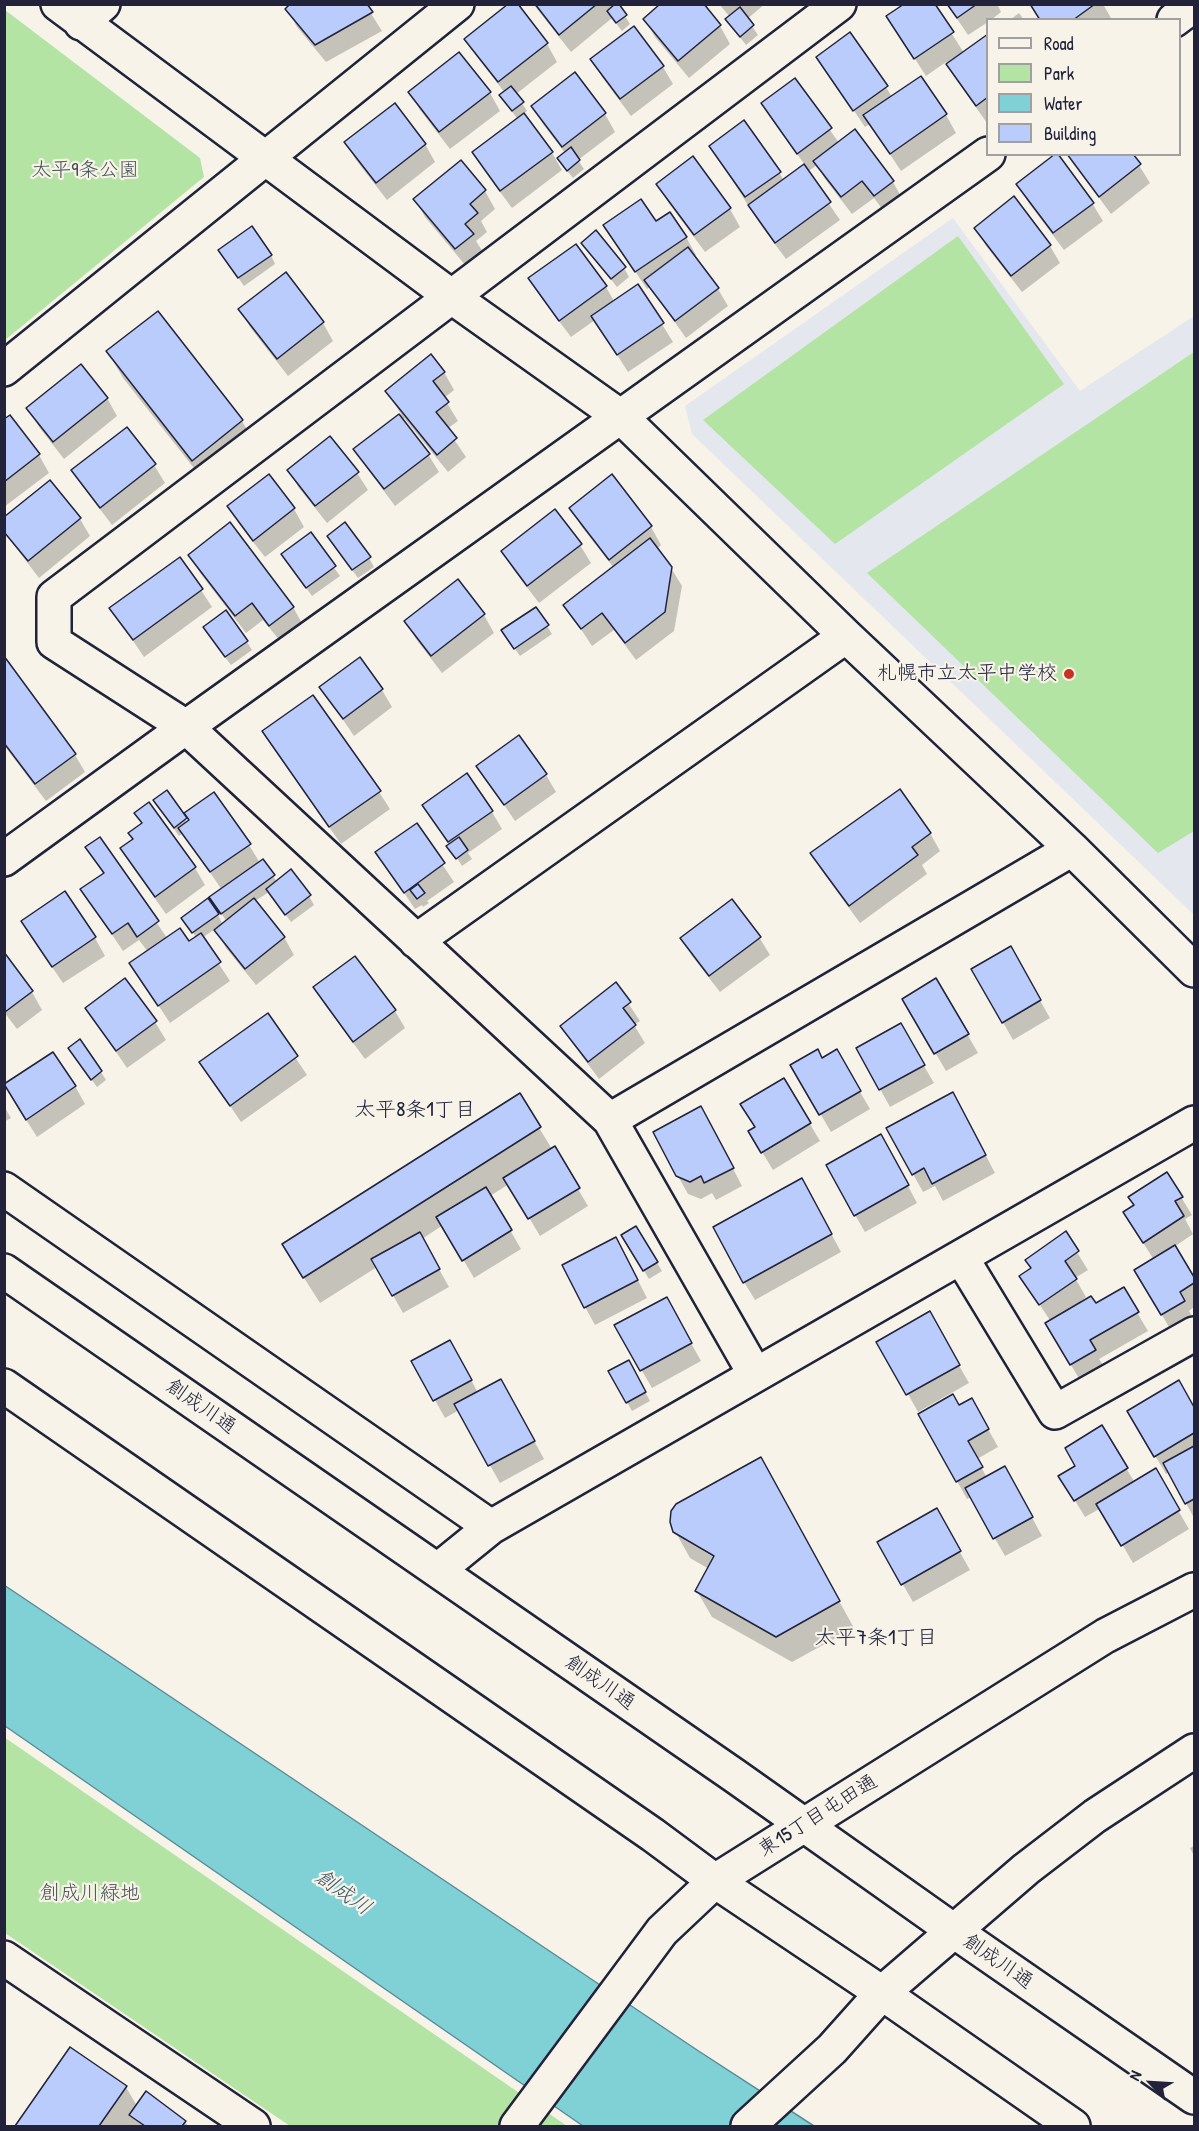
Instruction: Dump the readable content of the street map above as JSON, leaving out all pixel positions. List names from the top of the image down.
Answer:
{
  "streets": {
    "main road": ["創成川通", "東15丁目屯田通"]
  },
  "crossings": [
    ["創成川通", "東15丁目屯田通"]
  ],
  "districts": ["太平8条1丁目", "太平7条1丁目"],
  "water": ["創成川"],
  "parks": ["太平9条公園", "創成川緑地"],
  "places": ["札幌市立太平中学校"],
  "legend": [
    "Road",
    "Park",
    "Water",
    "Building"
  ],
  "north": "top left"
}
